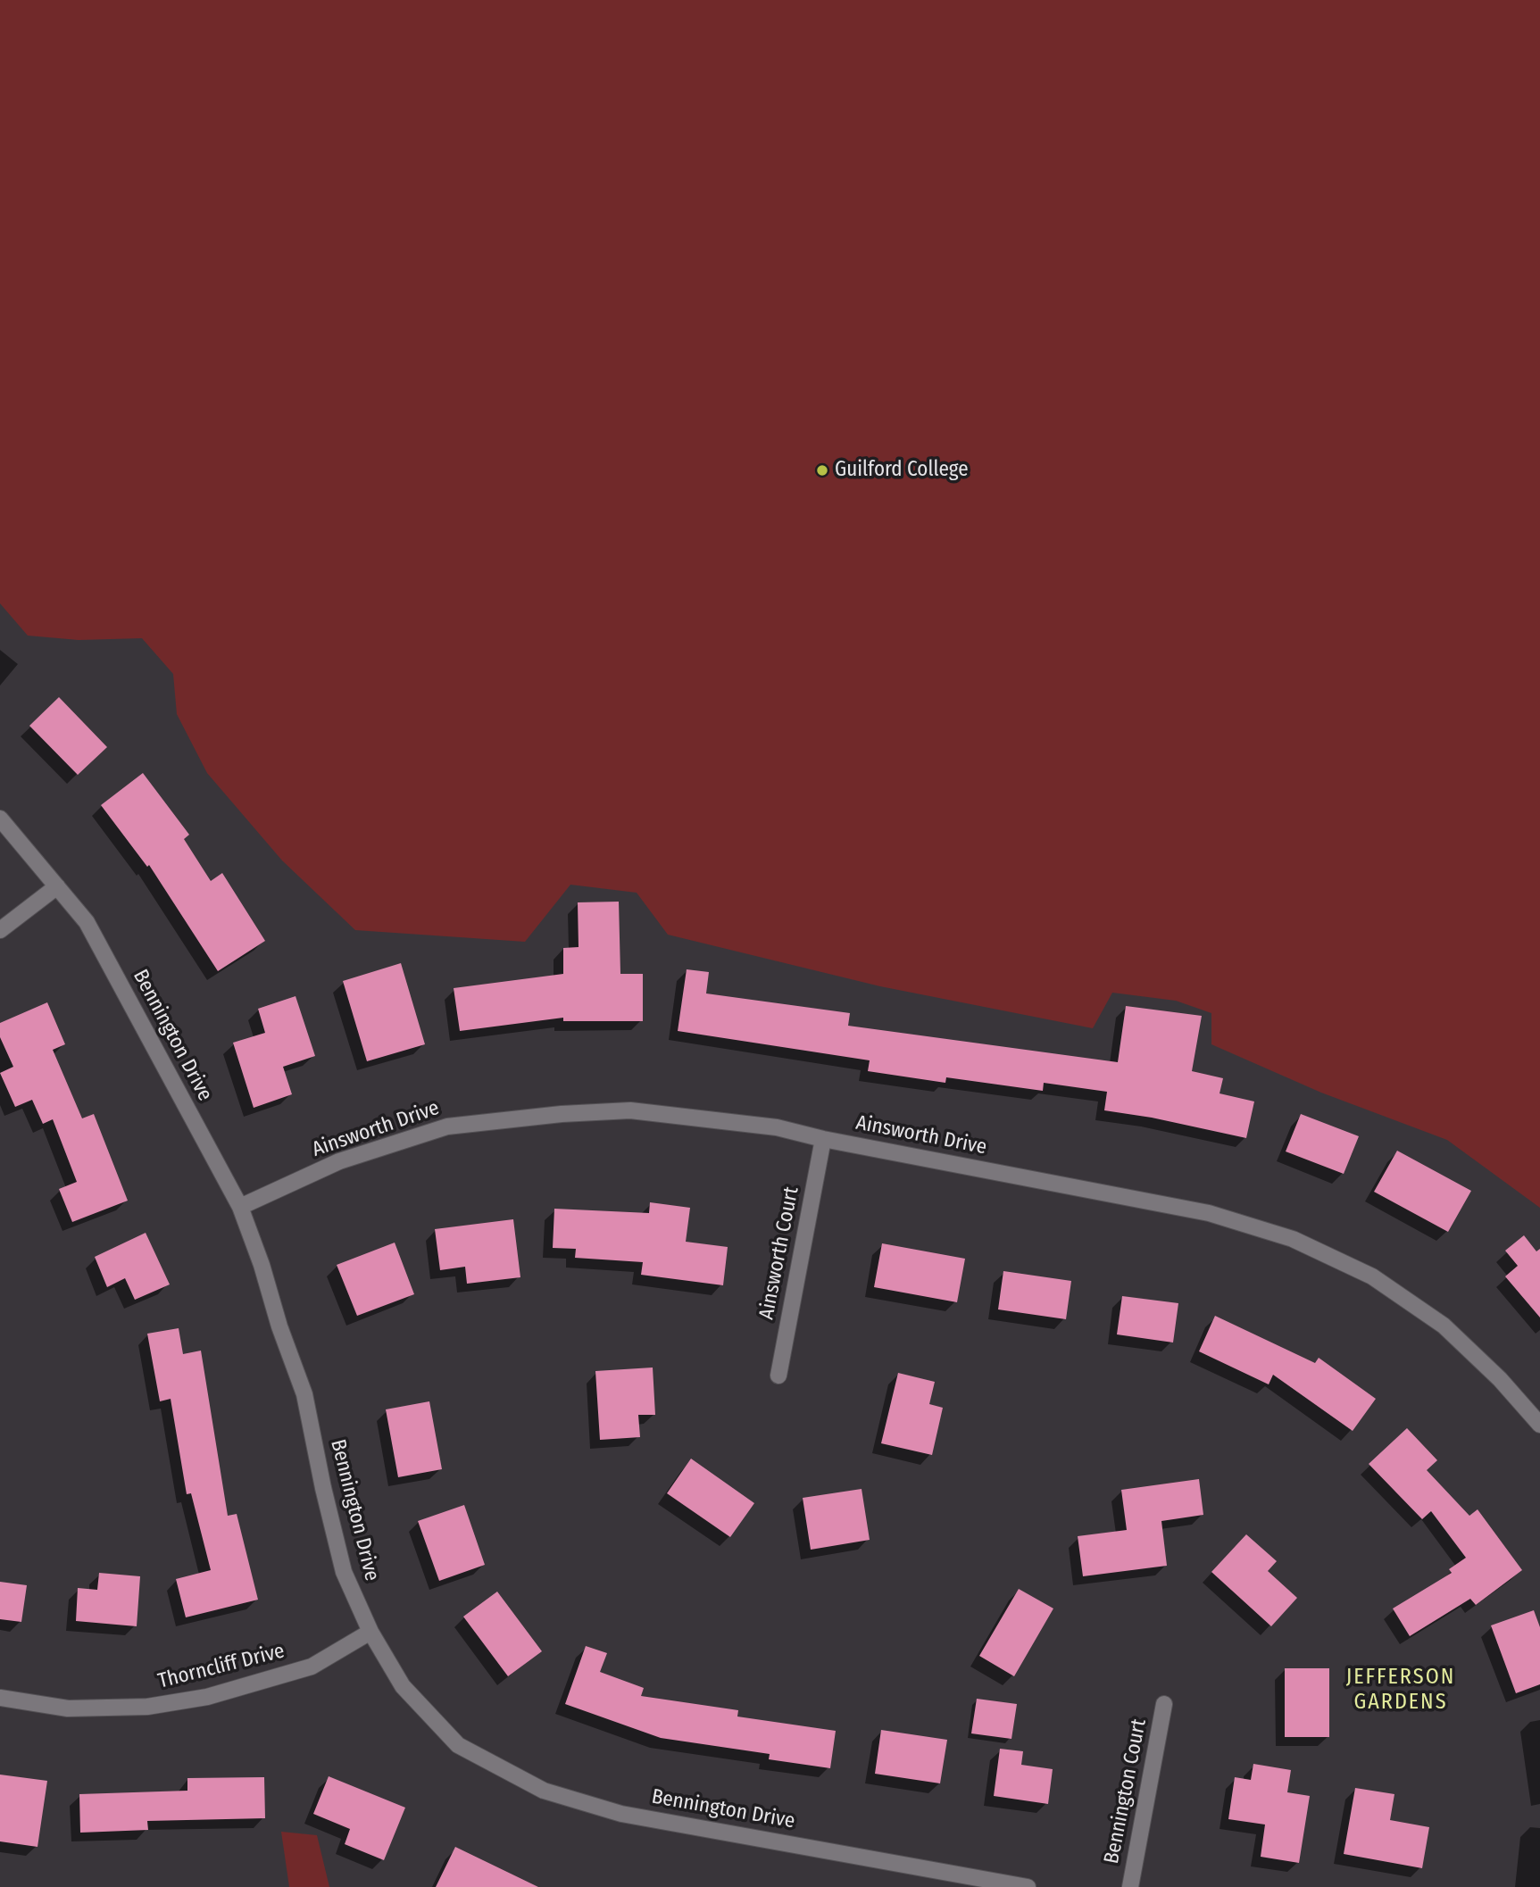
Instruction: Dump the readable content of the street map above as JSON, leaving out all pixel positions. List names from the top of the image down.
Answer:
{
  "streets": {
    "street": [
      "Bennington Drive",
      "Ainsworth Drive",
      "Ainsworth Court",
      "Thorncliff Drive",
      "Bennington Court"
    ]
  },
  "crossings": [
    ["Bennington Drive", "Ainsworth Drive"],
    ["Bennington Drive", "Thorncliff Drive"],
    ["Ainsworth Drive", "Ainsworth Court"]
  ],
  "districts": ["JEFFERSON GARDENS"],
  "places": ["Guilford College"]
}
